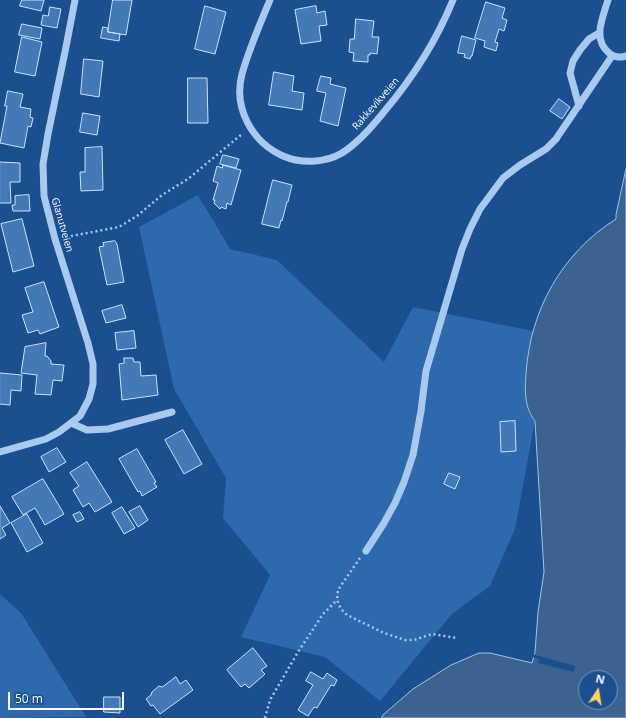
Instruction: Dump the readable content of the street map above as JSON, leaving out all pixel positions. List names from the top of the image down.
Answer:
{
  "streets": {
    "street": ["Rakkevikveien", "Glanutveien"]
  },
  "scale_bar": "50 m",
  "north": "top"
}
